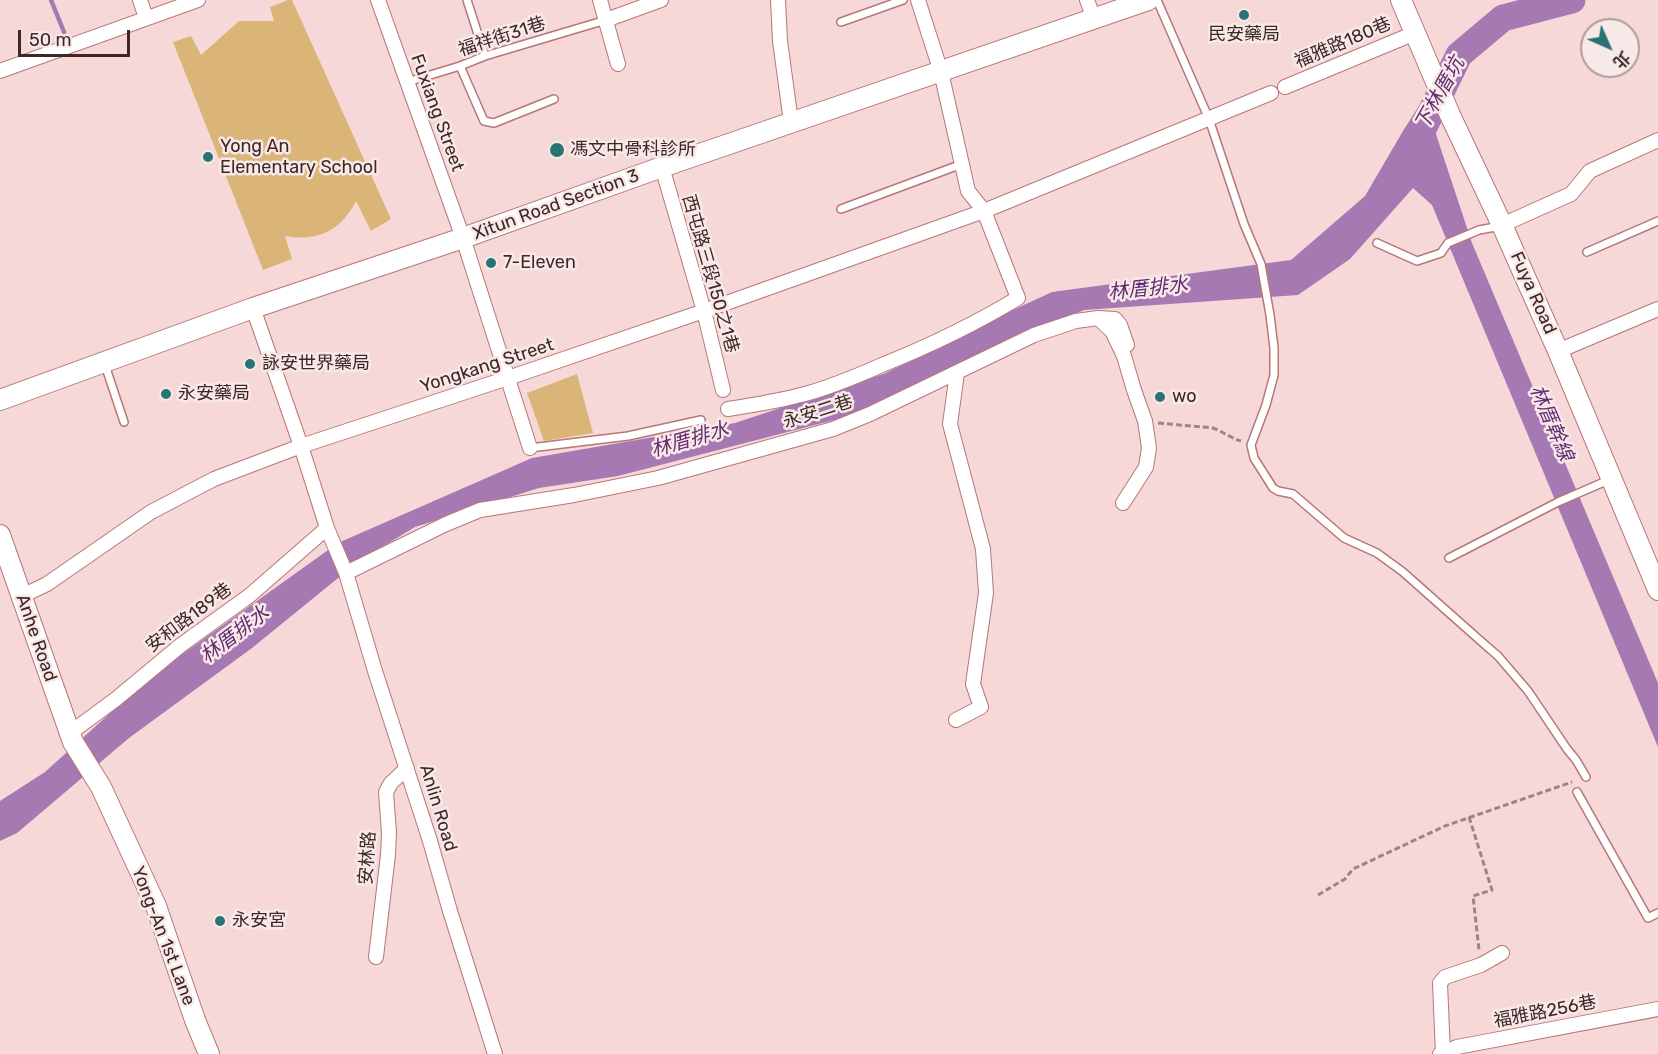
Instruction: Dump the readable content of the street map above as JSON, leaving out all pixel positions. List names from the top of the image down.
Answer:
{
  "streets": {
    "street": [
      "福雅路180巷",
      "Fuxiang Street",
      "Xitun Road Section 3",
      "西屯路三段150之1巷",
      "Fuya Road",
      "Yongkang Street",
      "永安二巷",
      "安和路189巷",
      "Anhe Road",
      "Anlin Road",
      "安林路",
      "Yong-An 1st Lane",
      "福雅路256巷"
    ],
    "lane": ["福祥街31巷"]
  },
  "crossings": [
    ["福祥街31巷", "Fuxiang Street"],
    ["福雅路180巷", "Fuya Road"],
    ["Fuxiang Street", "Xitun Road Section 3"],
    ["Fuxiang Street", "Yongkang Street"],
    ["Xitun Road Section 3", "西屯路三段150之1巷"],
    ["西屯路三段150之1巷", "Yongkang Street"],
    ["Yongkang Street", "Anhe Road"],
    ["永安二巷", "Anlin Road"],
    ["安和路189巷", "Anhe Road"],
    ["安和路189巷", "Anlin Road"],
    ["Anhe Road", "Yong-An 1st Lane"],
    ["Anlin Road", "安林路"]
  ],
  "water": ["下林厝坑", "林厝排水", "林厝幹線"],
  "places": [
    "民安藥局",
    "馮文中骨科診所",
    "Yong An Elementary School",
    "7-Eleven",
    "詠安世界藥局",
    "永安藥局",
    "wo",
    "永安宮"
  ],
  "scale_bar": "50 m",
  "north": "bottom right"
}
